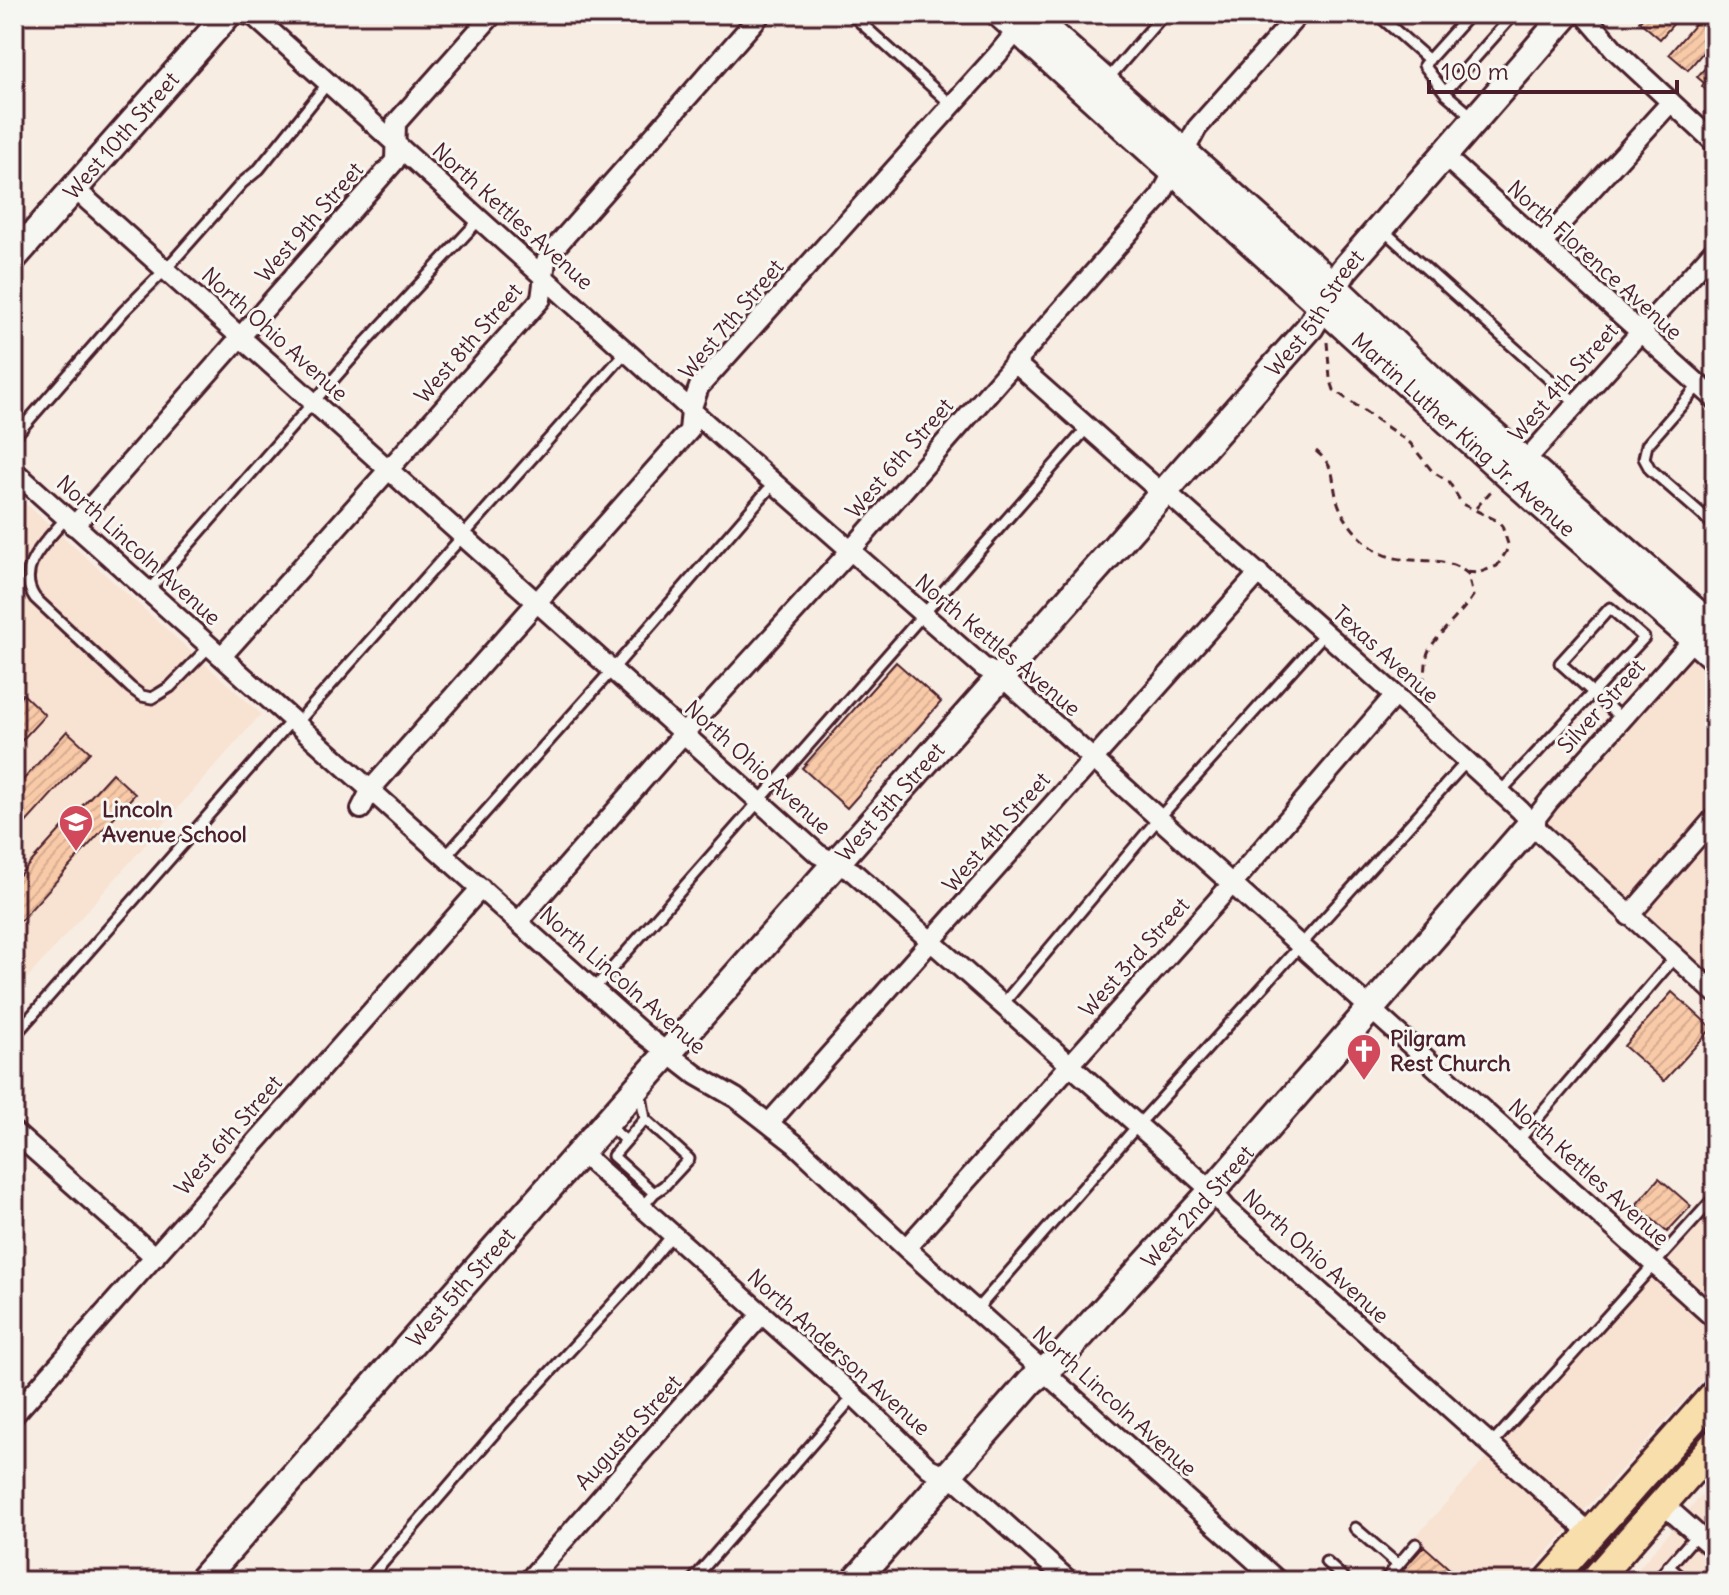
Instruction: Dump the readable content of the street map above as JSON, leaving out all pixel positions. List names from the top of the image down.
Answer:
{
  "streets": {
    "street": [
      "West 10th Street",
      "North Kettles Avenue",
      "West 9th Street",
      "North Florence Avenue",
      "West 5th Street",
      "West 7th Street",
      "North Ohio Avenue",
      "West 8th Street",
      "West 4th Street",
      "Martin Luther King Jr. Avenue",
      "West 6th Street",
      "North Lincoln Avenue",
      "Texas Avenue",
      "Silver Street",
      "West 3rd Street",
      "West 2nd Street",
      "North Anderson Avenue",
      "Augusta Street"
    ]
  },
  "crossings": [
    ["West 10th Street", "North Ohio Avenue"],
    ["North Kettles Avenue", "West 9th Street"],
    ["North Kettles Avenue", "West 5th Street"],
    ["North Kettles Avenue", "West 7th Street"],
    ["North Kettles Avenue", "West 8th Street"],
    ["North Kettles Avenue", "West 4th Street"],
    ["North Kettles Avenue", "West 6th Street"],
    ["North Kettles Avenue", "West 3rd Street"],
    ["North Kettles Avenue", "West 2nd Street"],
    ["West 9th Street", "North Ohio Avenue"],
    ["West 9th Street", "North Lincoln Avenue"],
    ["North Florence Avenue", "West 5th Street"],
    ["North Florence Avenue", "West 4th Street"],
    ["West 5th Street", "North Ohio Avenue"],
    ["West 5th Street", "Martin Luther King Jr. Avenue"],
    ["West 5th Street", "North Lincoln Avenue"],
    ["West 5th Street", "Texas Avenue"],
    ["West 5th Street", "North Anderson Avenue"],
    ["West 7th Street", "North Ohio Avenue"],
    ["West 7th Street", "Martin Luther King Jr. Avenue"],
    ["West 7th Street", "North Lincoln Avenue"],
    ["North Ohio Avenue", "West 8th Street"],
    ["North Ohio Avenue", "West 4th Street"],
    ["North Ohio Avenue", "West 6th Street"],
    ["North Ohio Avenue", "West 3rd Street"],
    ["North Ohio Avenue", "West 2nd Street"],
    ["West 8th Street", "North Lincoln Avenue"],
    ["West 4th Street", "Martin Luther King Jr. Avenue"],
    ["West 4th Street", "North Lincoln Avenue"],
    ["West 4th Street", "Texas Avenue"],
    ["Martin Luther King Jr. Avenue", "West 6th Street"],
    ["Martin Luther King Jr. Avenue", "Silver Street"],
    ["West 6th Street", "North Lincoln Avenue"],
    ["West 6th Street", "Texas Avenue"],
    ["North Lincoln Avenue", "West 3rd Street"],
    ["North Lincoln Avenue", "West 2nd Street"],
    ["Texas Avenue", "Silver Street"],
    ["Texas Avenue", "West 3rd Street"],
    ["Texas Avenue", "West 2nd Street"],
    ["Silver Street", "West 2nd Street"],
    ["West 2nd Street", "North Anderson Avenue"],
    ["North Anderson Avenue", "Augusta Street"]
  ],
  "places": {
    "school or university": ["Lincoln Avenue School"],
    "church": ["Pilgram Rest Church"]
  },
  "scale_bar": "100 m"
}
